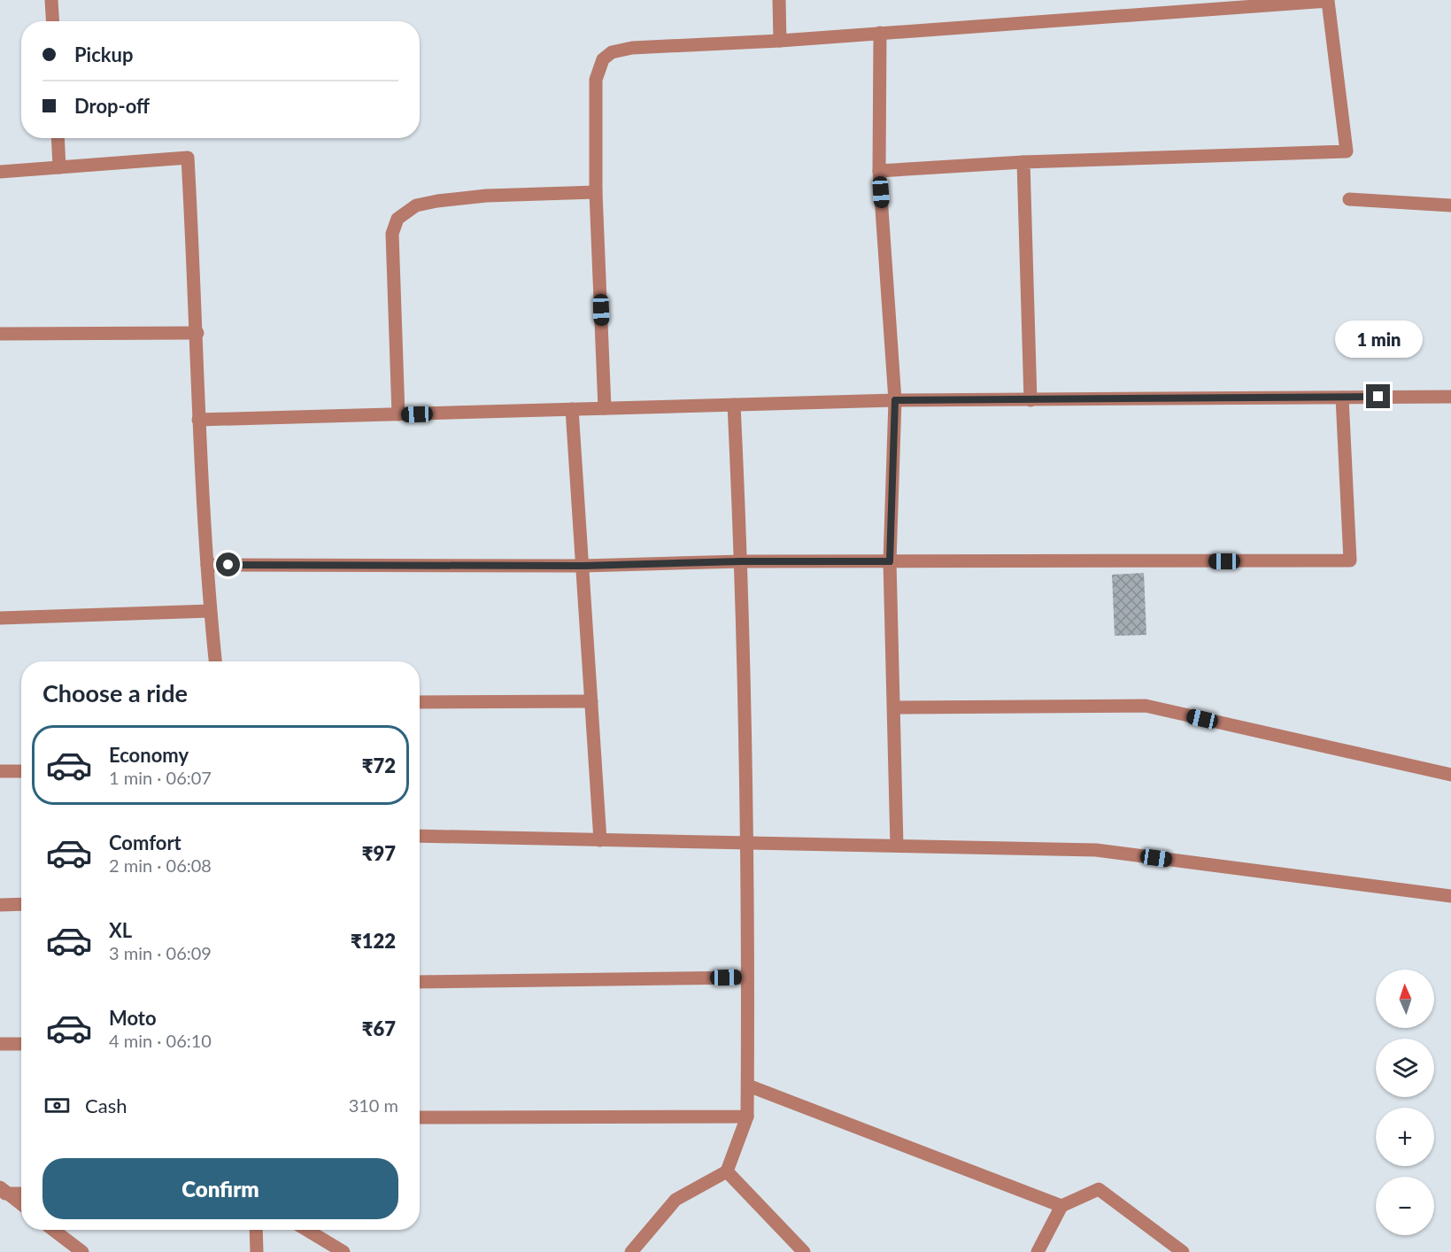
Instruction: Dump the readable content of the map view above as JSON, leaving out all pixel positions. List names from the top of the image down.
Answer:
{
  "north": "top",
  "page": {
    "banner": ["Pickup", "Drop-off"],
    "bubble": "1 min",
    "heading": "Choose a ride",
    "list": [
      {
        "name": "Economy",
        "note": "1 min · 06:07",
        "value": "₹72"
      },
      {
        "name": "Comfort",
        "note": "2 min · 06:08",
        "value": "₹97"
      },
      {
        "name": "XL",
        "note": "3 min · 06:09",
        "value": "₹122"
      },
      {
        "name": "Moto",
        "note": "4 min · 06:10",
        "value": "₹67"
      }
    ],
    "map_buttons": ["+", "−"],
    "pay": ["Cash", "310 m"],
    "buttons": "Confirm"
  }
}
